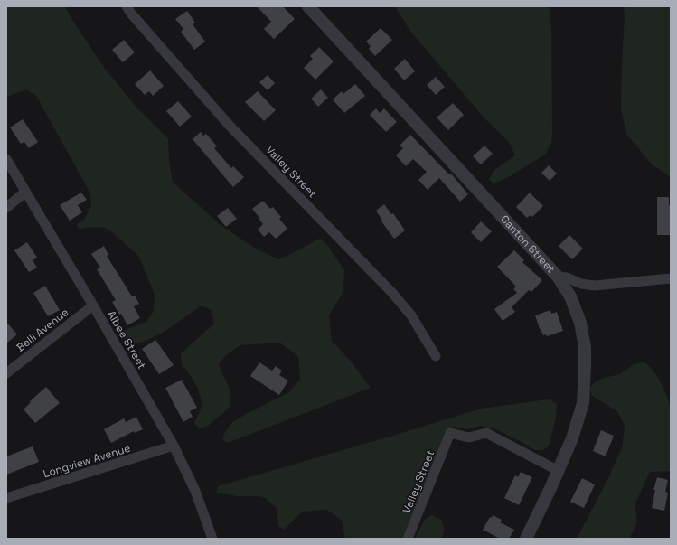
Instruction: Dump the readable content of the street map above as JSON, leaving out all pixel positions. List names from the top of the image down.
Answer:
{
  "streets": {
    "street": [
      "Valley Street",
      "Canton Street",
      "Belli Avenue",
      "Albee Street",
      "Longview Avenue"
    ]
  },
  "crossings": [
    ["Valley Street", "Canton Street"],
    ["Belli Avenue", "Albee Street"],
    ["Albee Street", "Longview Avenue"]
  ]
}
